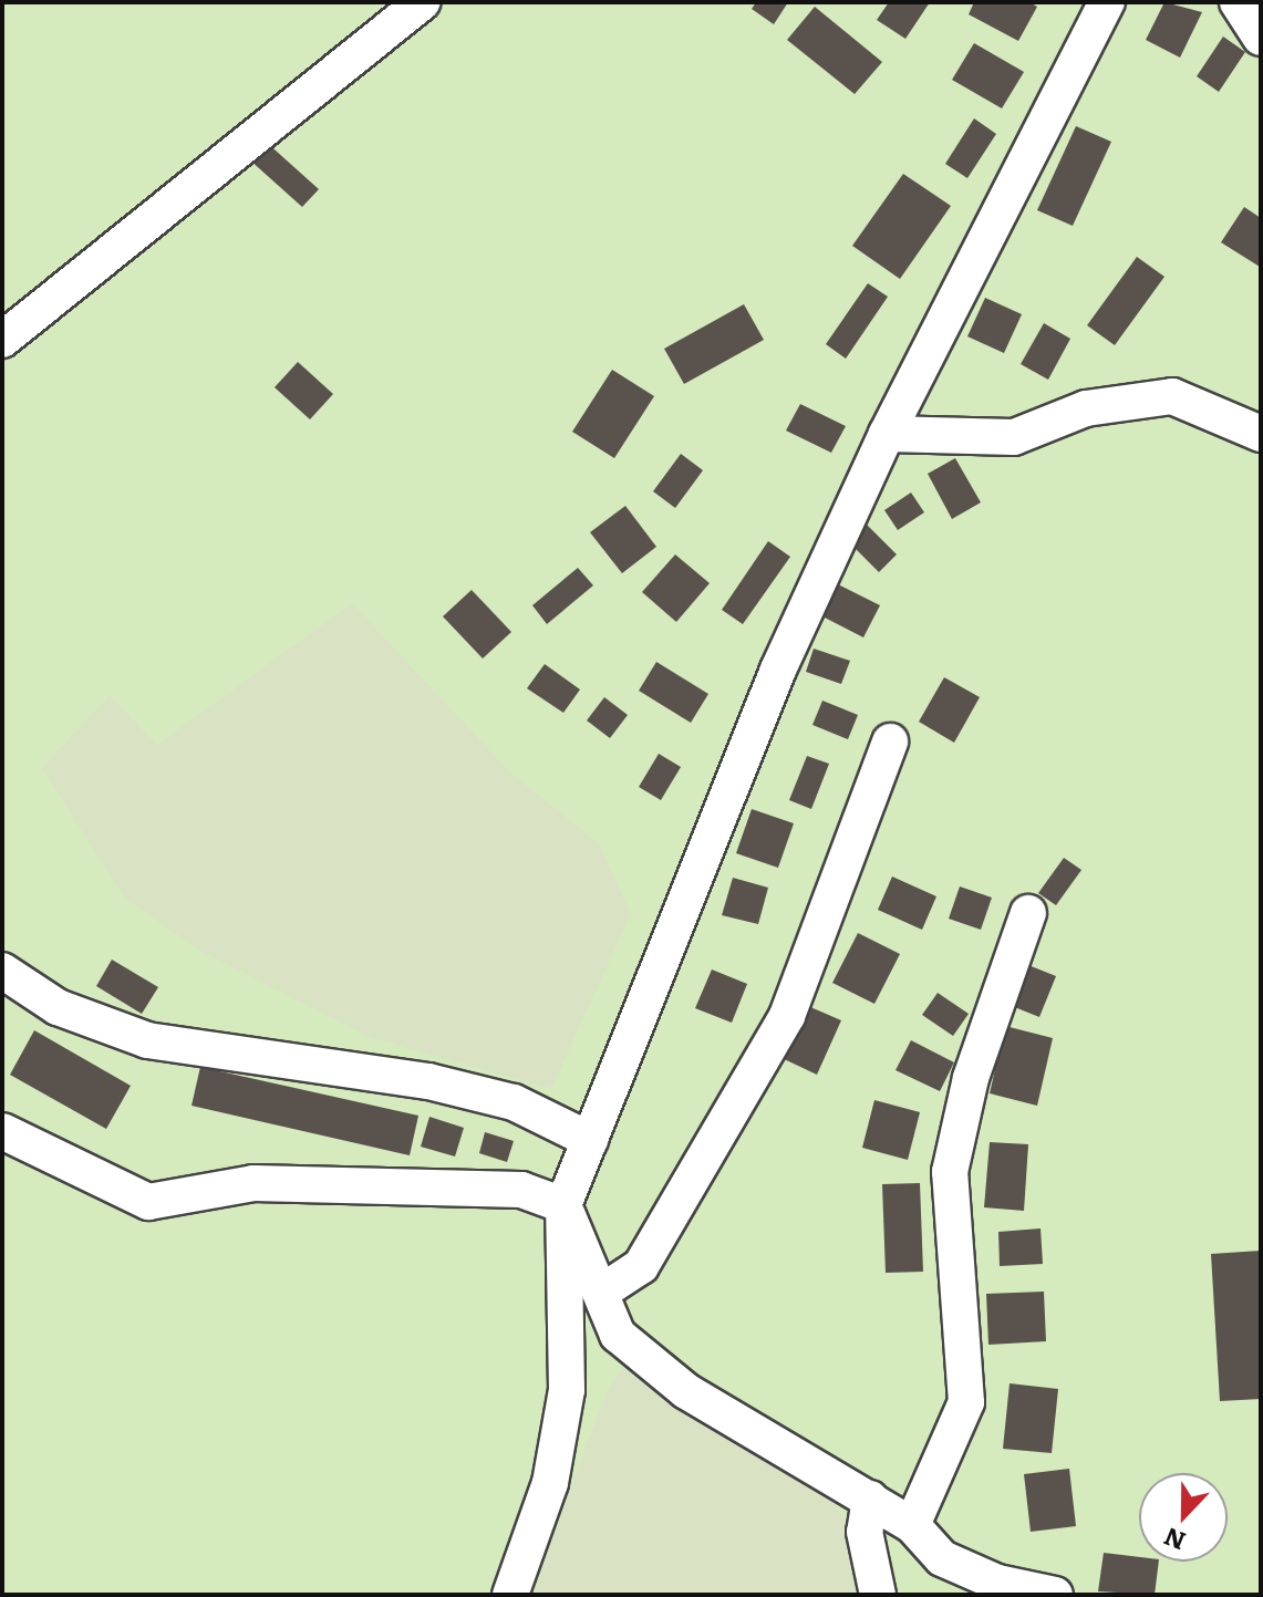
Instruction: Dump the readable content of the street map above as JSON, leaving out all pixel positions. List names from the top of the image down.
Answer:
{
  "north": "bottom"
}
